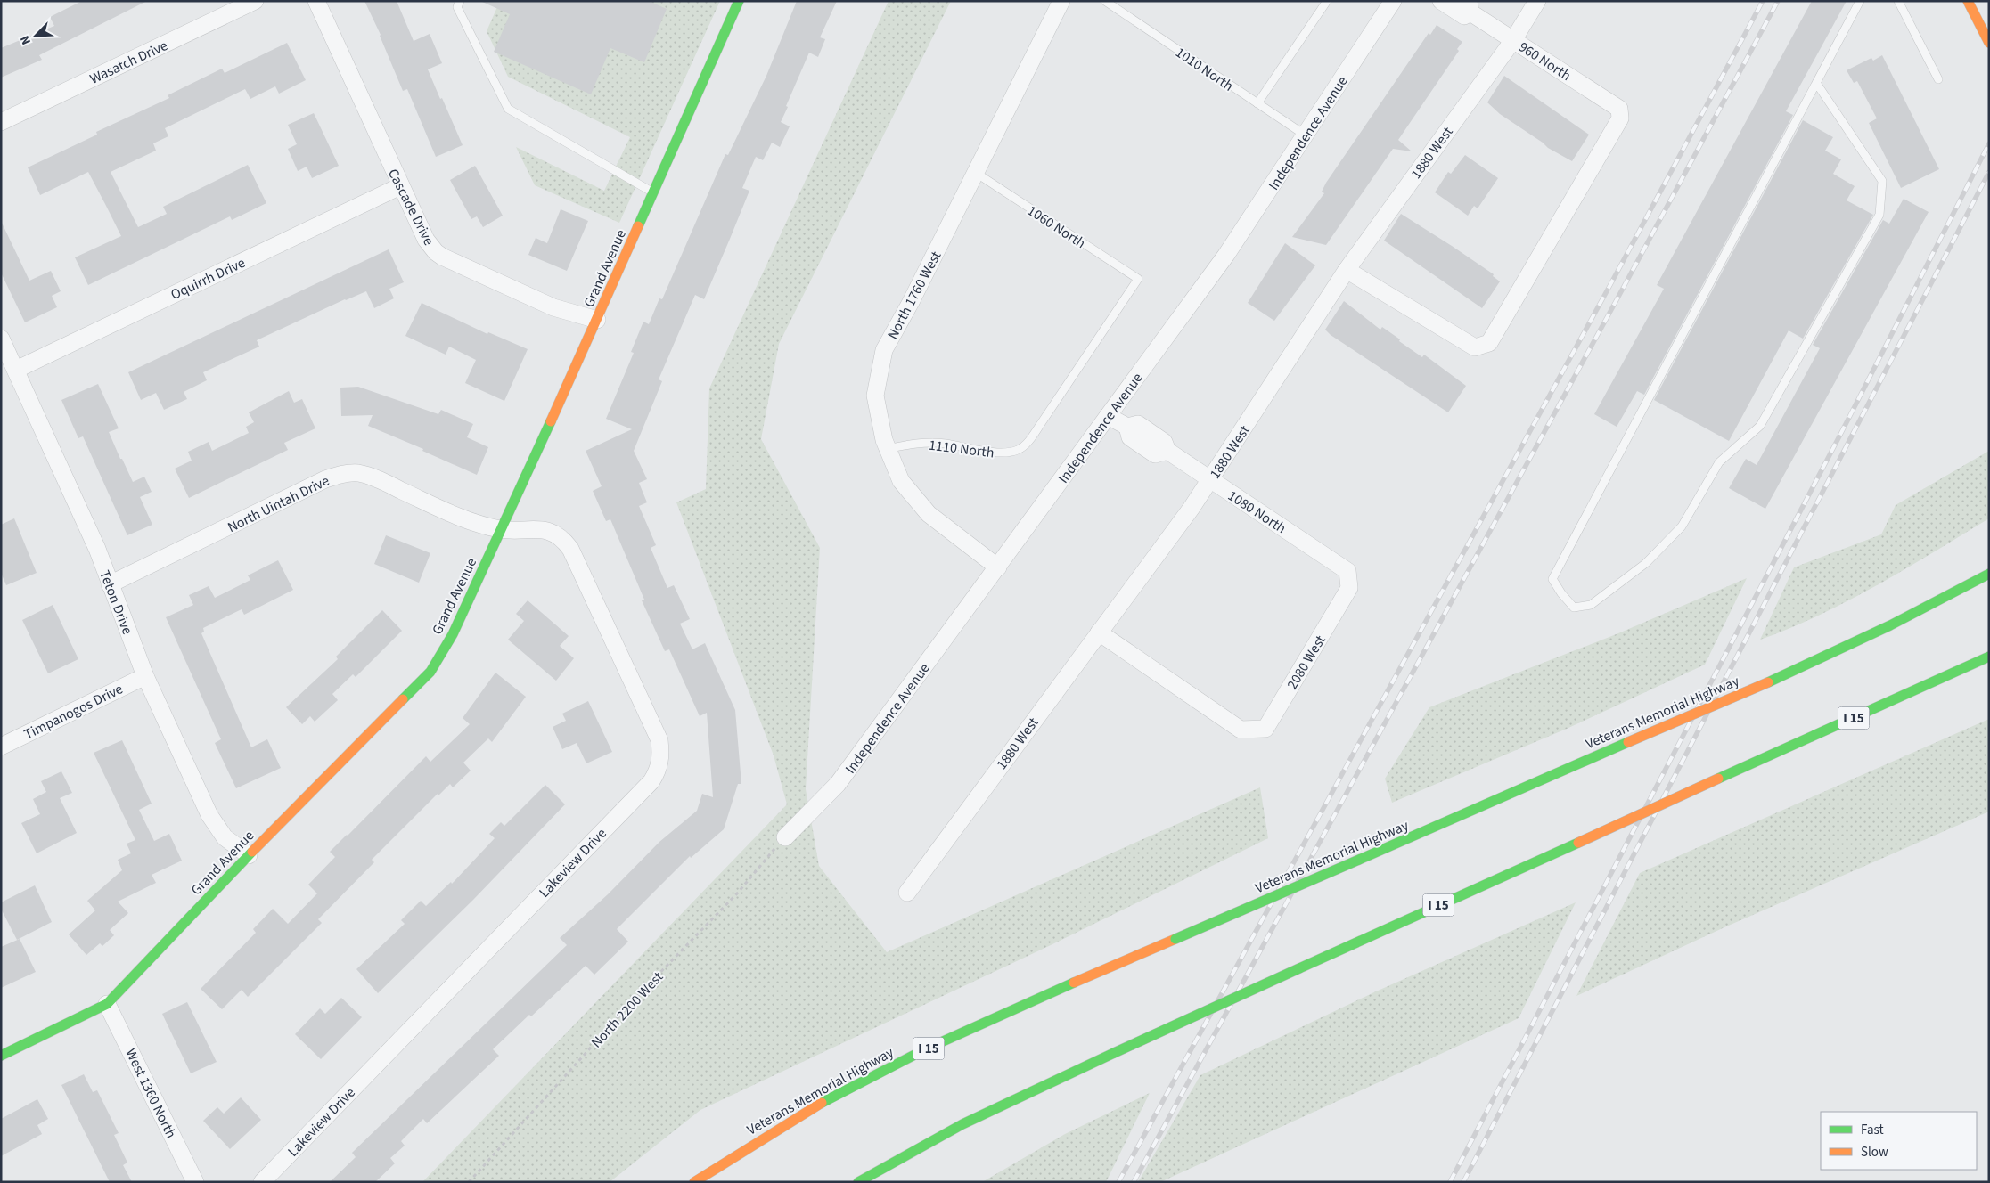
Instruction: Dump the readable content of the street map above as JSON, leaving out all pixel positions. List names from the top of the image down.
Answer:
{
  "streets": {
    "main road": ["Grand Avenue", "Veterans Memorial Highway", "I 15"],
    "street": [
      "960 North",
      "Wasatch Drive",
      "Independence Avenue",
      "1880 West",
      "Cascade Drive",
      "Oquirrh Drive",
      "North 1760 West",
      "North Uintah Drive",
      "1080 North",
      "Teton Drive",
      "2080 West",
      "Timpanogos Drive",
      "Lakeview Drive",
      "West 1360 North"
    ],
    "lane": ["1010 North", "1060 North", "1110 North"],
    "path": ["North 2200 West"]
  },
  "crossings": [
    ["960 North", "1880 West"],
    ["1010 North", "Independence Avenue"],
    ["Independence Avenue", "North 1760 West"],
    ["Independence Avenue", "1080 North"],
    ["Independence Avenue", "North 2200 West"],
    ["1880 West", "1080 North"],
    ["1880 West", "2080 West"],
    ["Cascade Drive", "Grand Avenue"],
    ["Cascade Drive", "Oquirrh Drive"],
    ["1060 North", "North 1760 West"],
    ["1060 North", "1110 North"],
    ["Grand Avenue", "North Uintah Drive"],
    ["Grand Avenue", "Teton Drive"],
    ["Grand Avenue", "Lakeview Drive"],
    ["Grand Avenue", "West 1360 North"],
    ["Oquirrh Drive", "Teton Drive"],
    ["North 1760 West", "1110 North"],
    ["North Uintah Drive", "Teton Drive"],
    ["North Uintah Drive", "Lakeview Drive"],
    ["1080 North", "2080 West"],
    ["Teton Drive", "Timpanogos Drive"]
  ],
  "legend": ["Fast", "Slow"],
  "north": "bottom left"
}
